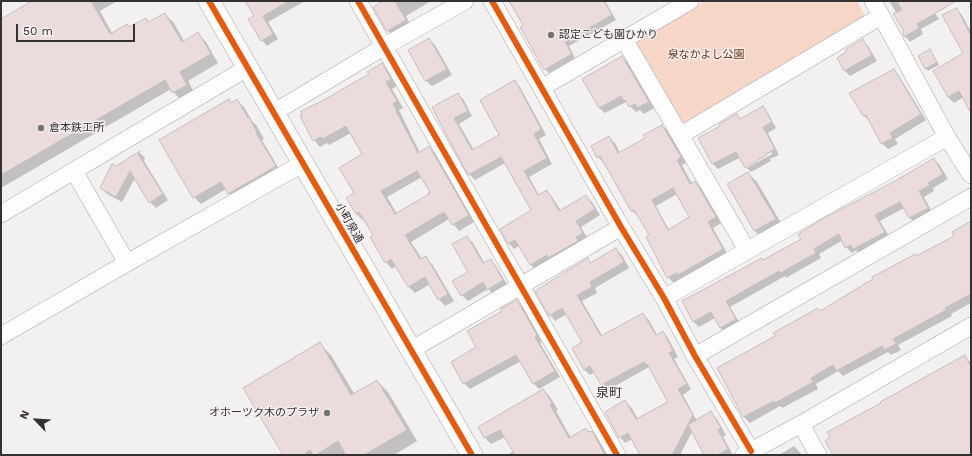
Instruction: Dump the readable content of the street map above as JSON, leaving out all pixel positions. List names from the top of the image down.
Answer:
{
  "streets": {
    "street": ["小町泉通"]
  },
  "districts": ["泉町"],
  "parks": ["泉なかよし公園"],
  "places": ["認定こども園ひかり", "倉本鉄工所", "オホーツク木のプラザ"],
  "scale_bar": "50 m",
  "north": "top left"
}
